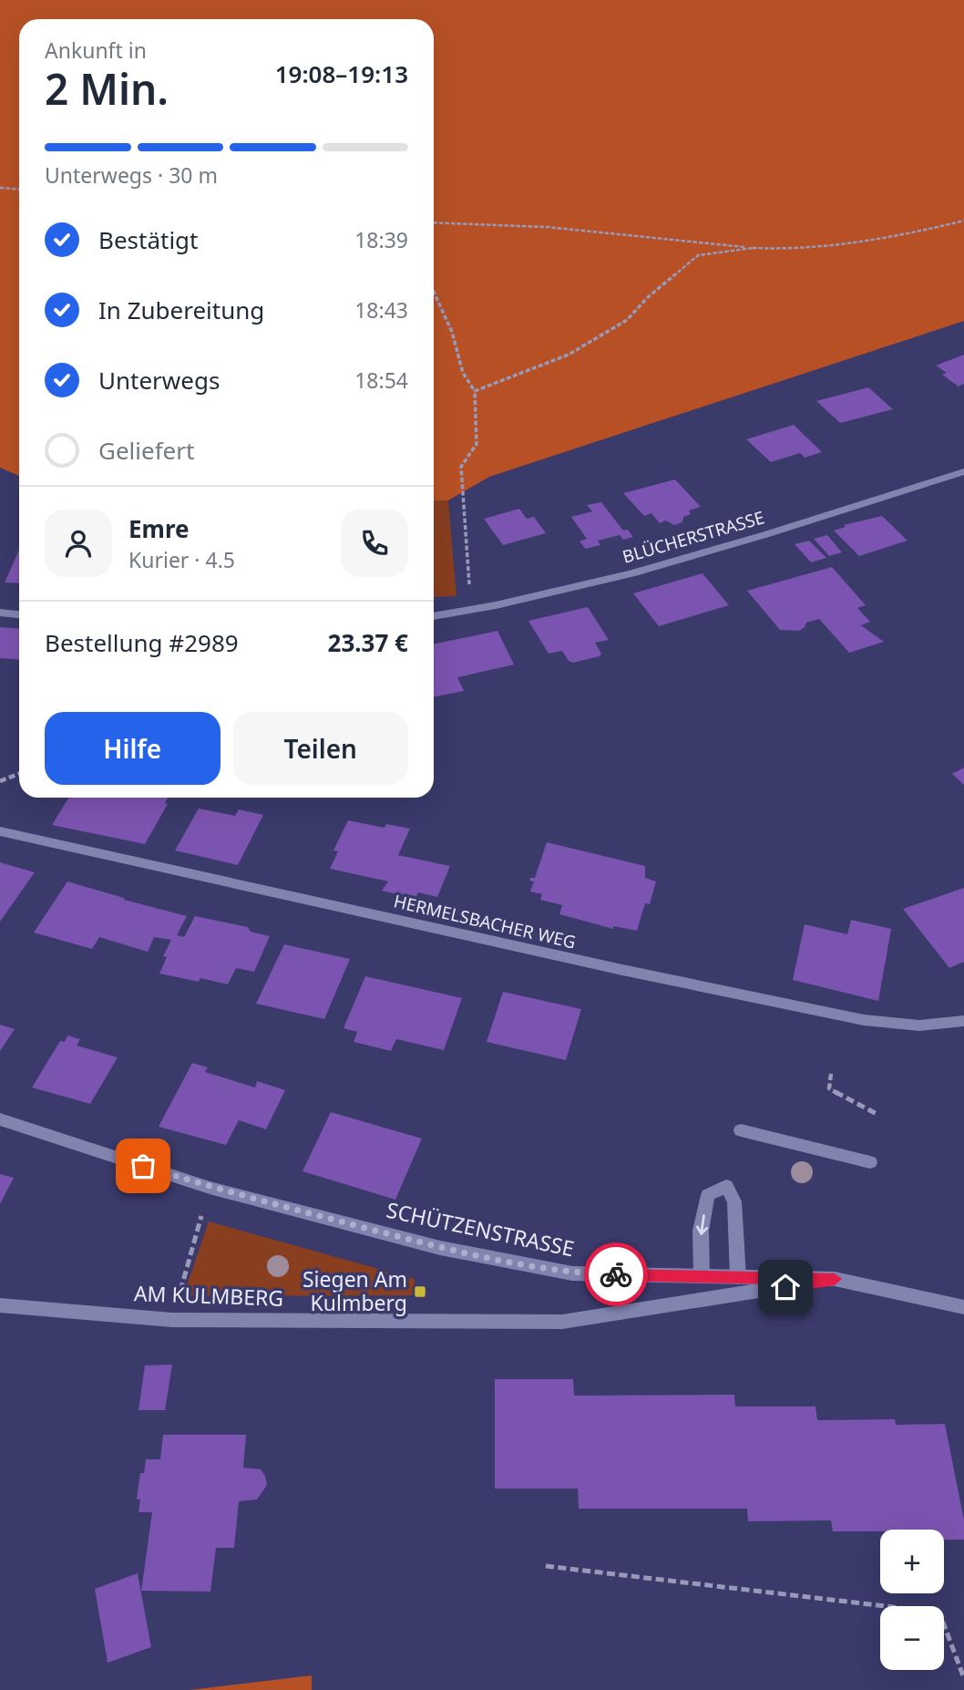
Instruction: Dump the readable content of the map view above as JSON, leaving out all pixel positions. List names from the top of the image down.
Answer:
{
  "streets": {
    "street": [
      "BLÜCHERSTRASSE",
      "HERMELSBACHER WEG",
      "SCHÜTZENSTRASSE",
      "AM KULMBERG"
    ]
  },
  "crossings": [
    ["SCHÜTZENSTRASSE", "AM KULMBERG"]
  ],
  "places": {
    "transit": ["Siegen Am Kulmberg"]
  },
  "page": {
    "heading": ["2 Min.", "Ankunft in", "19:08–19:13"],
    "panel": [
      "Emre",
      "Kurier · 4.5",
      "Bestellung #2989",
      "23.37 €"
    ],
    "bar": "Unterwegs · 30 m",
    "list": [
      ["Bestätigt", "18:39"],
      ["In Zubereitung", "18:43"],
      ["Unterwegs", "18:54"],
      "Geliefert"
    ],
    "buttons": ["Hilfe", "Teilen"],
    "map_buttons": ["+", "−"]
  }
}
